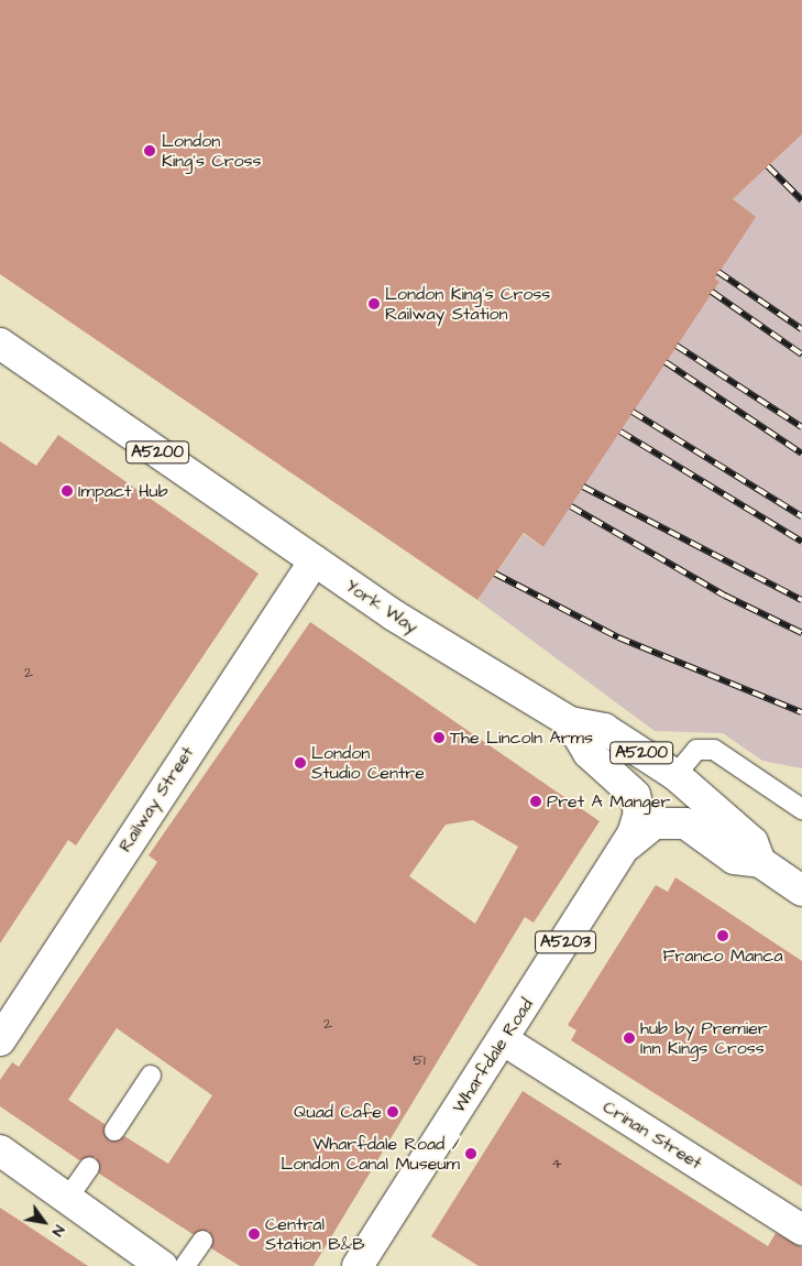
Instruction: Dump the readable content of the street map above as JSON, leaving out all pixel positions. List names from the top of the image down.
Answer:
{
  "streets": {
    "main road": [
      "A5200",
      "York Way",
      "Railway Street",
      "A5203",
      "Wharfdale Road",
      "Crinan Street"
    ]
  },
  "crossings": [
    ["York Way", "Railway Street"],
    ["York Way", "Wharfdale Road"],
    ["Wharfdale Road", "Crinan Street"]
  ],
  "places": [
    "London King's Cross",
    "London King's Cross Railway Station",
    "Impact Hub",
    "The Lincoln Arms",
    "London Studio Centre",
    "Pret A Manger",
    "Franco Manca",
    "hub by Premier Inn Kings Cross",
    "Quad Cafe",
    "Wharfdale Road / London Canal Museum",
    "Central Station B&B"
  ],
  "house_numbers": [
    "2",
    "2",
    "51",
    "4"
  ],
  "north": "bottom right"
}
